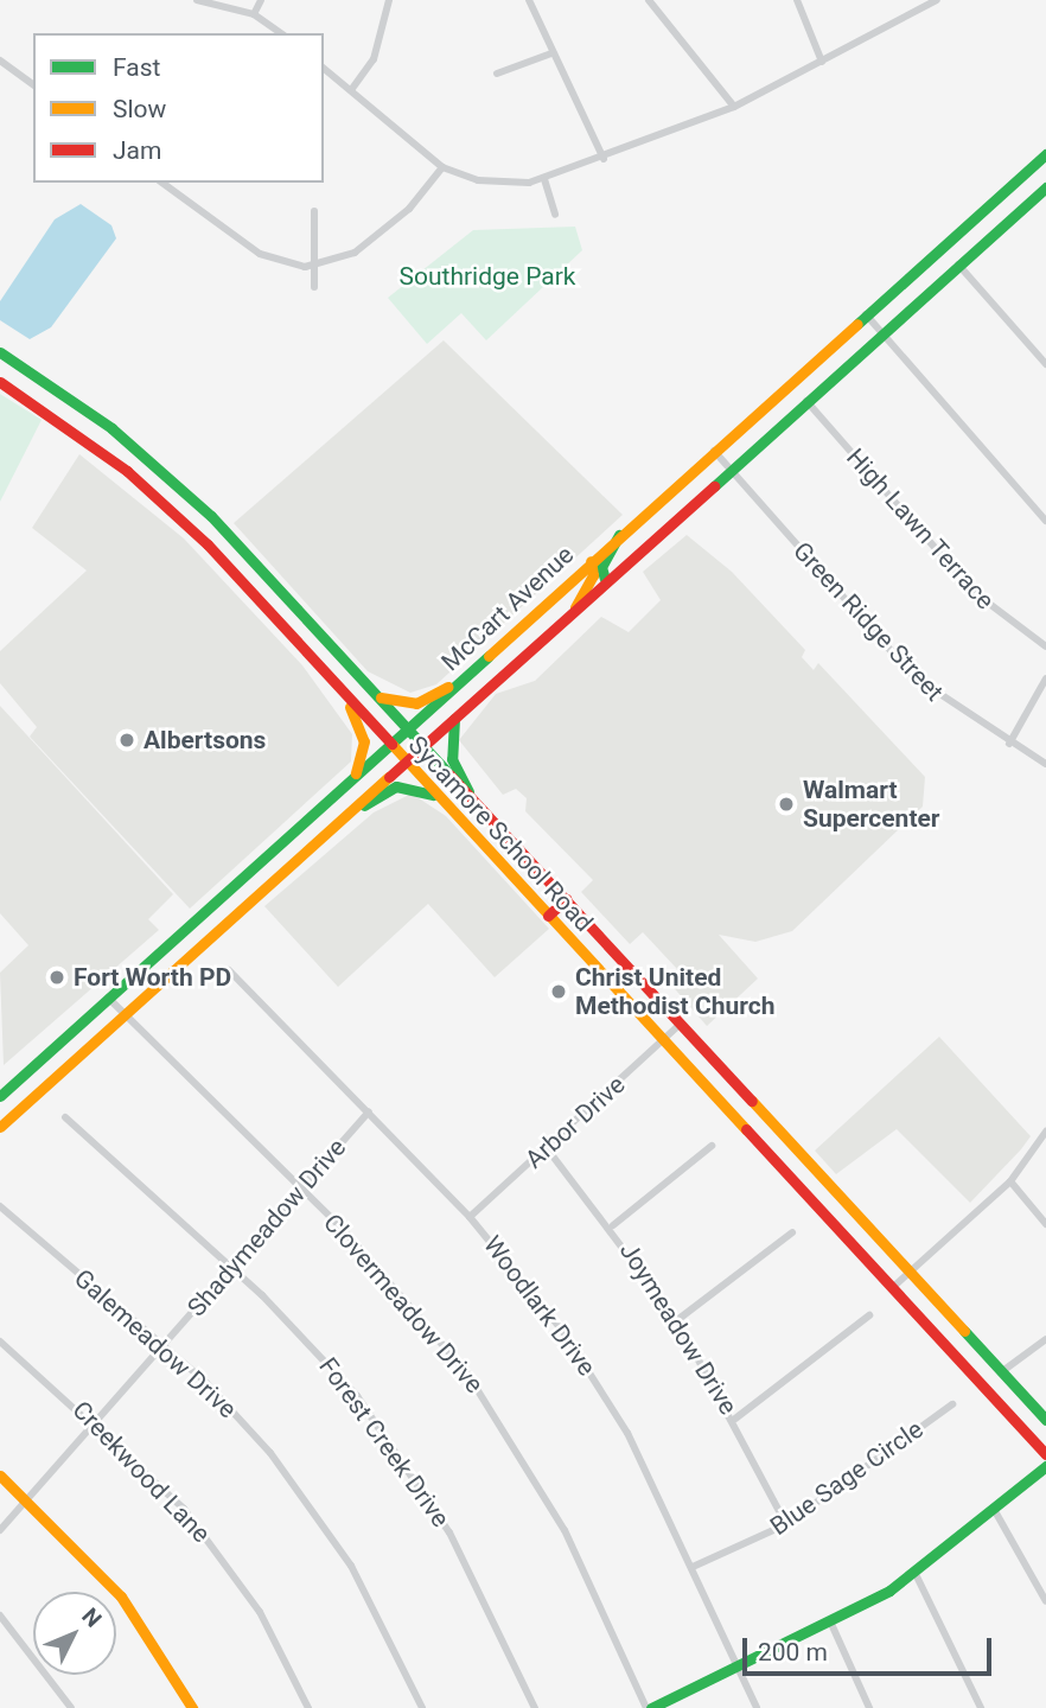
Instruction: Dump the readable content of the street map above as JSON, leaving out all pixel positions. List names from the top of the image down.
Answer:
{
  "streets": {
    "main road": ["McCart Avenue", "Sycamore School Road"],
    "street": [
      "High Lawn Terrace",
      "Green Ridge Street",
      "Arbor Drive",
      "Shadymeadow Drive",
      "Clovermeadow Drive",
      "Woodlark Drive",
      "Joymeadow Drive",
      "Galemeadow Drive",
      "Forest Creek Drive",
      "Creekwood Lane",
      "Blue Sage Circle"
    ]
  },
  "crossings": [
    ["High Lawn Terrace", "McCart Avenue"],
    ["McCart Avenue", "Green Ridge Street"],
    ["McCart Avenue", "Sycamore School Road"],
    ["McCart Avenue", "Clovermeadow Drive"],
    ["Sycamore School Road", "Arbor Drive"],
    ["Arbor Drive", "Woodlark Drive"],
    ["Arbor Drive", "Joymeadow Drive"],
    ["Shadymeadow Drive", "Clovermeadow Drive"],
    ["Shadymeadow Drive", "Woodlark Drive"],
    ["Shadymeadow Drive", "Galemeadow Drive"],
    ["Shadymeadow Drive", "Forest Creek Drive"],
    ["Shadymeadow Drive", "Creekwood Lane"],
    ["Woodlark Drive", "Blue Sage Circle"],
    ["Joymeadow Drive", "Blue Sage Circle"]
  ],
  "parks": ["Southridge Park"],
  "places": [
    "Albertsons",
    "Walmart Supercenter",
    "Fort Worth PD",
    "Christ United Methodist Church"
  ],
  "legend": ["Fast", "Slow", "Jam"],
  "scale_bar": "200 m",
  "north": "top right"
}
